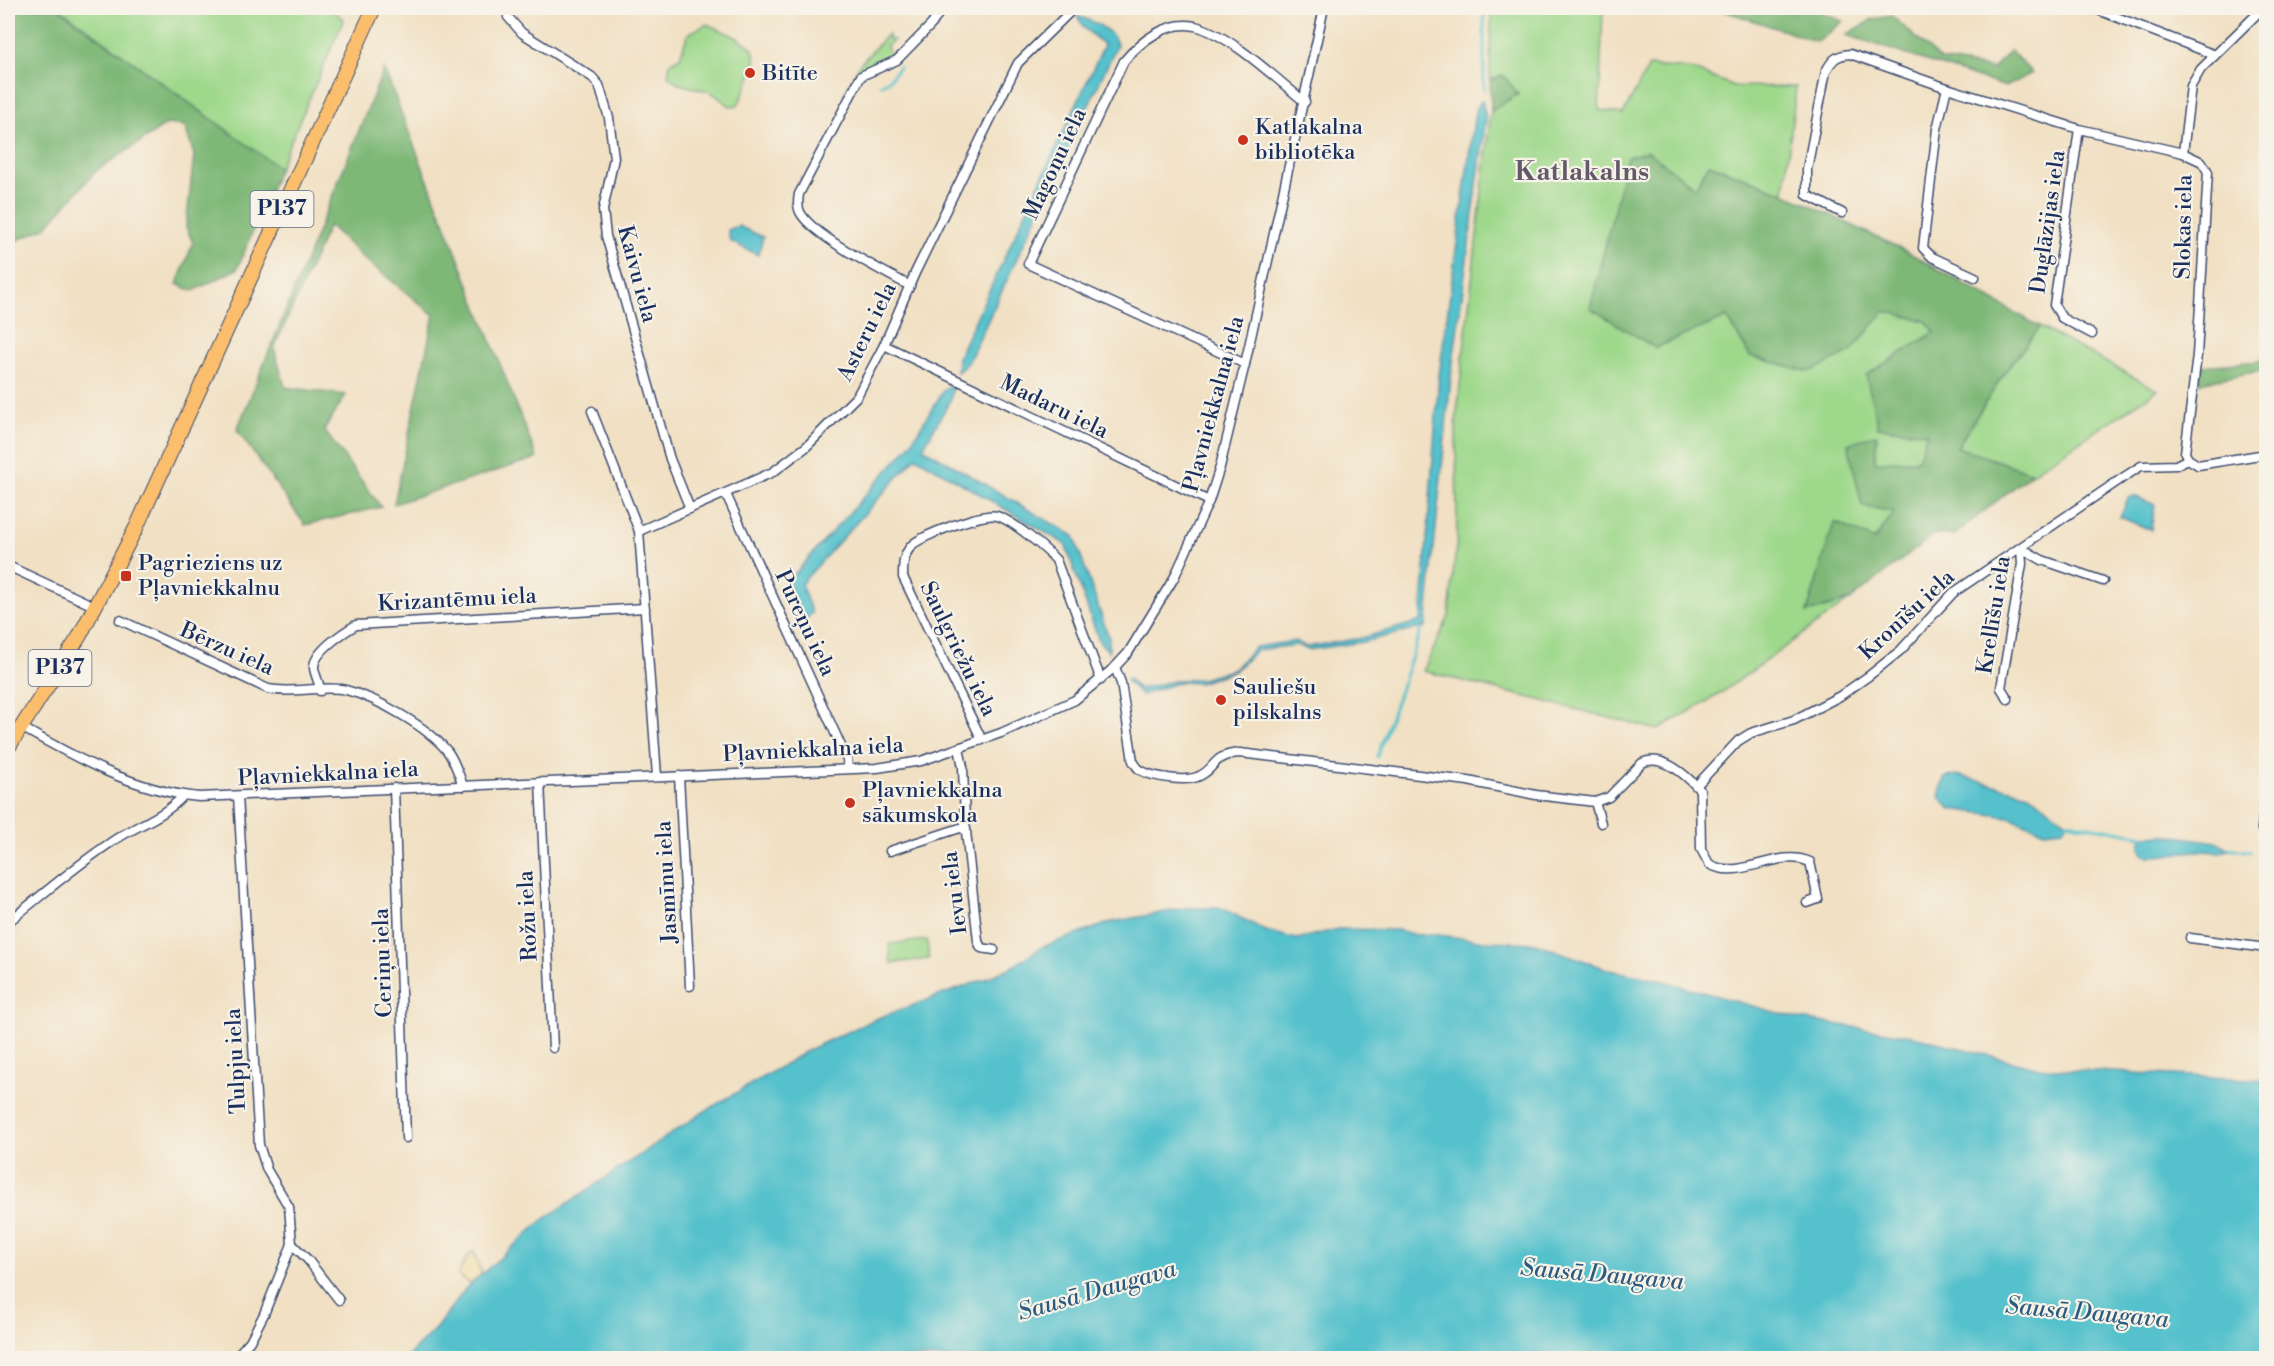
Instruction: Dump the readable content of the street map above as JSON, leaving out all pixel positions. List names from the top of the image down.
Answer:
{
  "streets": {
    "main road": ["P137"],
    "street": [
      "Magoņu iela",
      "Duglāzijas iela",
      "Slokas iela",
      "Kaivu iela",
      "Asteru iela",
      "Pļavniekkalna iela",
      "Madaru iela",
      "Krizantēmu iela",
      "Kronīšu iela",
      "Krellīšu iela",
      "Pureņu iela",
      "Bērzu iela",
      "Saulgriežu iela",
      "Jasmīnu iela",
      "Ievu iela",
      "Rožu iela",
      "Ceriņu iela",
      "Tulpju iela"
    ]
  },
  "crossings": [
    ["Magoņu iela", "Pļavniekkalna iela"],
    ["P137", "Pļavniekkalna iela"],
    ["Duglāzijas iela", "Slokas iela"],
    ["Slokas iela", "Kronīšu iela"],
    ["Kaivu iela", "Asteru iela"],
    ["Asteru iela", "Madaru iela"],
    ["Asteru iela", "Pureņu iela"],
    ["Pļavniekkalna iela", "Madaru iela"],
    ["Pļavniekkalna iela", "Pureņu iela"],
    ["Pļavniekkalna iela", "Bērzu iela"],
    ["Pļavniekkalna iela", "Saulgriežu iela"],
    ["Pļavniekkalna iela", "Jasmīnu iela"],
    ["Pļavniekkalna iela", "Ievu iela"],
    ["Pļavniekkalna iela", "Rožu iela"],
    ["Pļavniekkalna iela", "Ceriņu iela"],
    ["Pļavniekkalna iela", "Tulpju iela"],
    ["Krizantēmu iela", "Bērzu iela"],
    ["Kronīšu iela", "Krellīšu iela"]
  ],
  "districts": ["Katlakalns"],
  "water": ["Sausā Daugava"],
  "places": {
    "other": [
      "Bitīte",
      "Katlakalna bibliotēka",
      "Sauliešu pilskalns",
      "Pļavniekkalna sākumskola"
    ],
    "transit": ["Pagrieziens uz Pļavniekkalnu"]
  }
}
